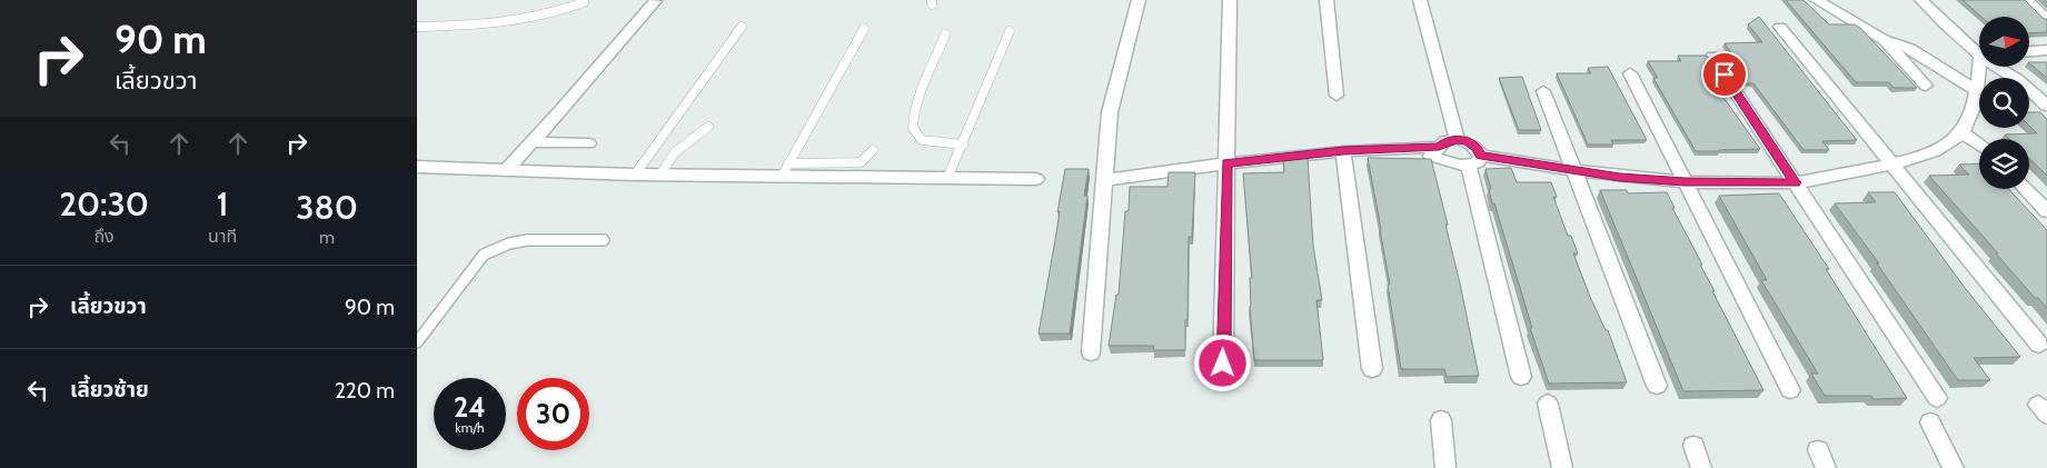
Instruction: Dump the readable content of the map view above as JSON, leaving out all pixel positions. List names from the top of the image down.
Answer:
{
  "north": "right",
  "page": {
    "turn": ["90 m", "เลี้ยวขวา"],
    "eta": [
      "20:30",
      "ถึง",
      "1",
      "นาที",
      "380",
      "m"
    ],
    "list": [
      {
        "name": "เลี้ยวขวา",
        "value": "90 m"
      },
      {
        "name": "เลี้ยวซ้าย",
        "value": "220 m"
      }
    ],
    "speed": "24 km/h",
    "limit": "30"
  }
}
